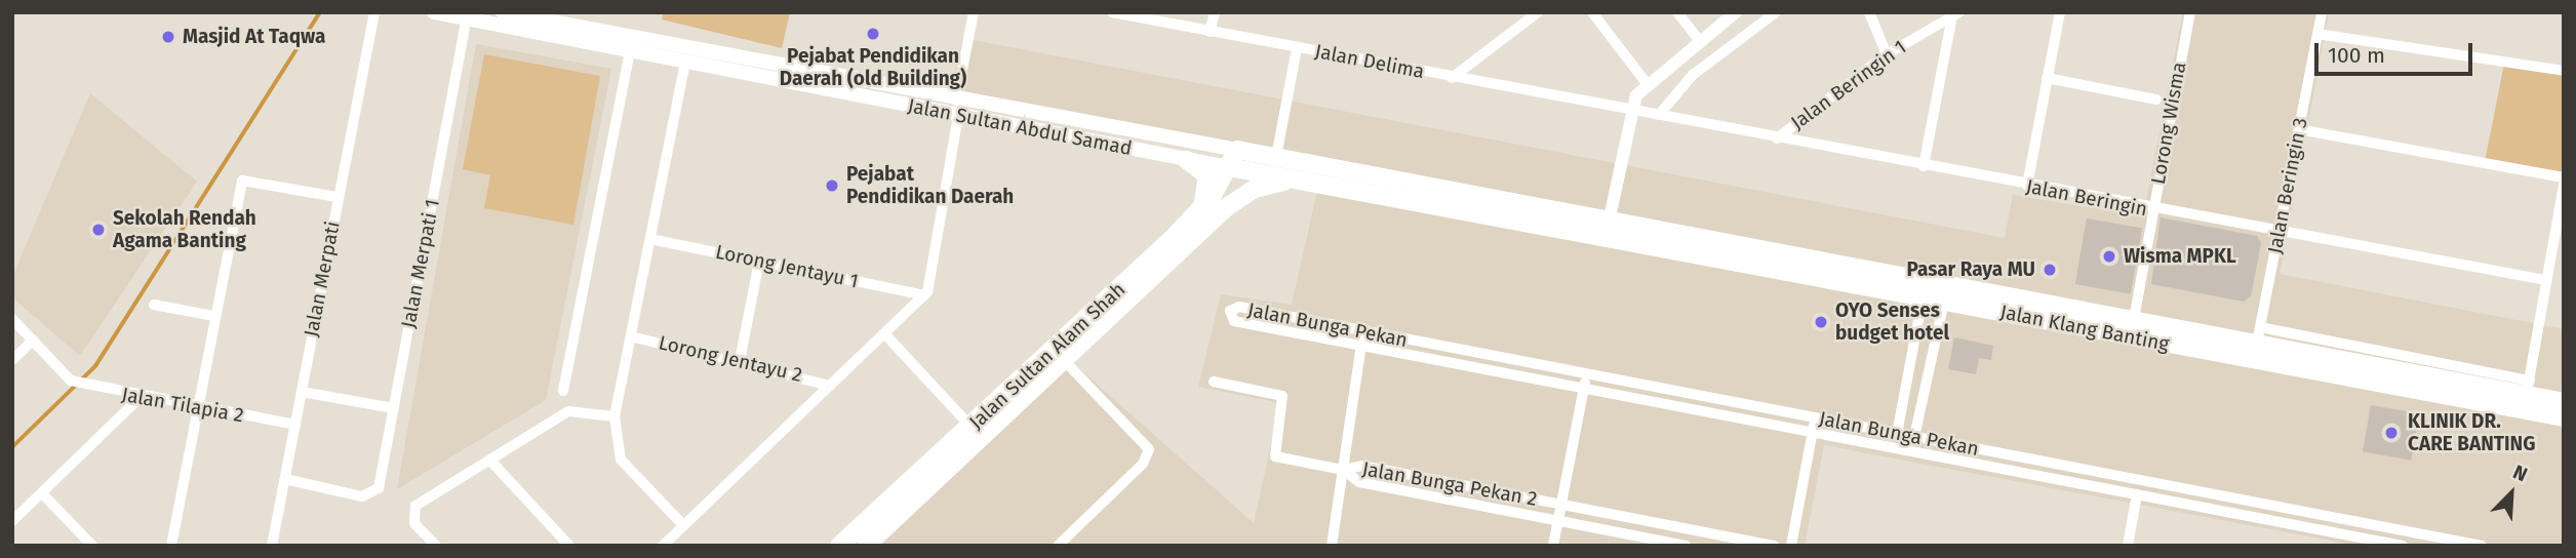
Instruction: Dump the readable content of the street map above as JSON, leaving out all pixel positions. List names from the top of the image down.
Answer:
{
  "streets": {
    "highway": ["Jalan Sultan Abdul Samad", "Jalan Klang Banting", "Jalan Sultan Alam Shah"],
    "street": [
      "Jalan Delima",
      "Jalan Beringin 1",
      "Lorong Wisma",
      "Jalan Beringin 3",
      "Jalan Beringin",
      "Jalan Merpati 1",
      "Lorong Jentayu 1",
      "Jalan Merpati",
      "Jalan Bunga Pekan",
      "Lorong Jentayu 2",
      "Jalan Tilapia 2",
      "Jalan Bunga Pekan 2"
    ]
  },
  "crossings": [
    ["Jalan Delima", "Jalan Beringin"],
    ["Jalan Beringin 1", "Jalan Beringin"],
    ["Lorong Wisma", "Jalan Beringin"],
    ["Lorong Wisma", "Jalan Klang Banting"],
    ["Jalan Sultan Abdul Samad", "Jalan Merpati 1"],
    ["Jalan Sultan Abdul Samad", "Jalan Klang Banting"],
    ["Jalan Sultan Abdul Samad", "Jalan Sultan Alam Shah"],
    ["Jalan Beringin 3", "Jalan Beringin"],
    ["Jalan Beringin 3", "Jalan Klang Banting"],
    ["Jalan Merpati 1", "Jalan Merpati"],
    ["Jalan Merpati", "Jalan Tilapia 2"]
  ],
  "places": [
    "Pejabat Pendidikan Daerah (old Building)",
    "Masjid At Taqwa",
    "Pejabat Pendidikan Daerah",
    "Sekolah Rendah Agama Banting",
    "Wisma MPKL",
    "Pasar Raya MU",
    "OYO Senses budget hotel",
    "KLINIK DR. CARE BANTING"
  ],
  "scale_bar": "100 m",
  "north": "top right"
}
